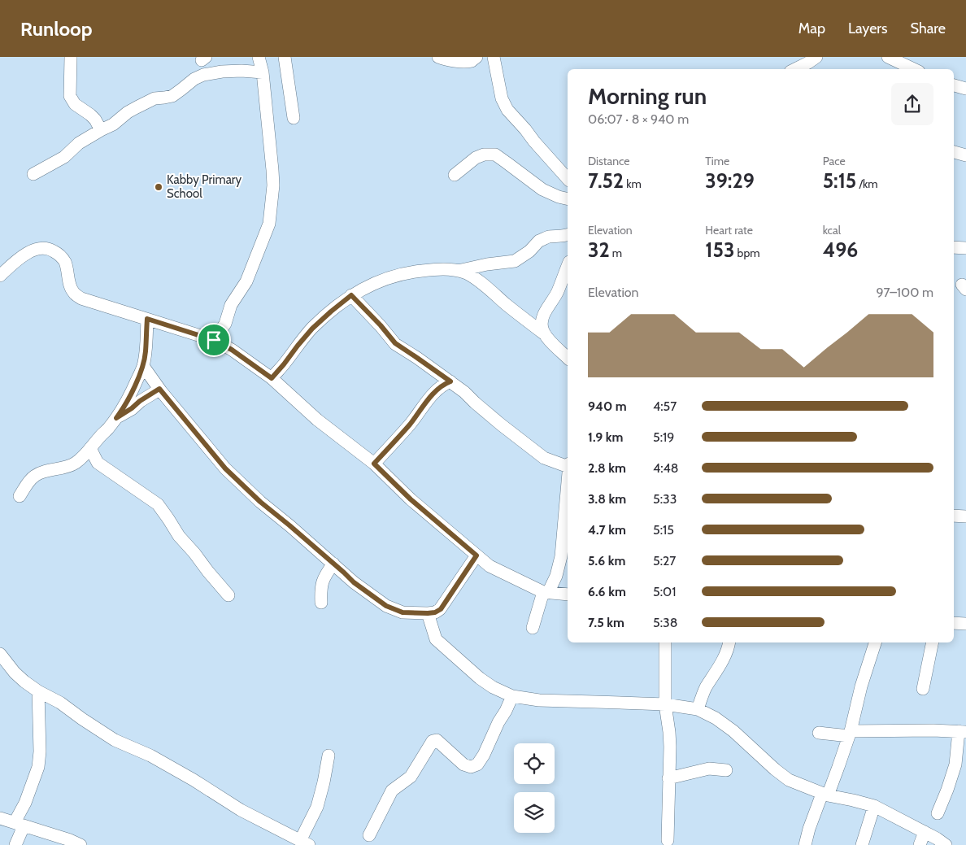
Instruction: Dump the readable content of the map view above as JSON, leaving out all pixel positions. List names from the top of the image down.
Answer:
{
  "places": ["Kabby Primary School"],
  "page": {
    "header": "Runloop",
    "nav": ["Map", "Layers", "Share"],
    "heading": ["Morning run", "06:07 · 8 × 940 m"],
    "stats": [
      ["Distance", "7.52 km"],
      ["Time", "39:29"],
      ["Pace", "5:15 /km"],
      ["Elevation", "32 m"],
      ["Heart rate", "153 bpm"],
      ["kcal", "496"]
    ],
    "chart": ["Elevation", "97–100 m"],
    "list": [
      {
        "name": "940 m",
        "note": "4:57"
      },
      {
        "name": "1.9 km",
        "note": "5:19"
      },
      {
        "name": "2.8 km",
        "note": "4:48"
      },
      {
        "name": "3.8 km",
        "note": "5:33"
      },
      {
        "name": "4.7 km",
        "note": "5:15"
      },
      {
        "name": "5.6 km",
        "note": "5:27"
      },
      {
        "name": "6.6 km",
        "note": "5:01"
      },
      {
        "name": "7.5 km",
        "note": "5:38"
      }
    ]
  }
}
